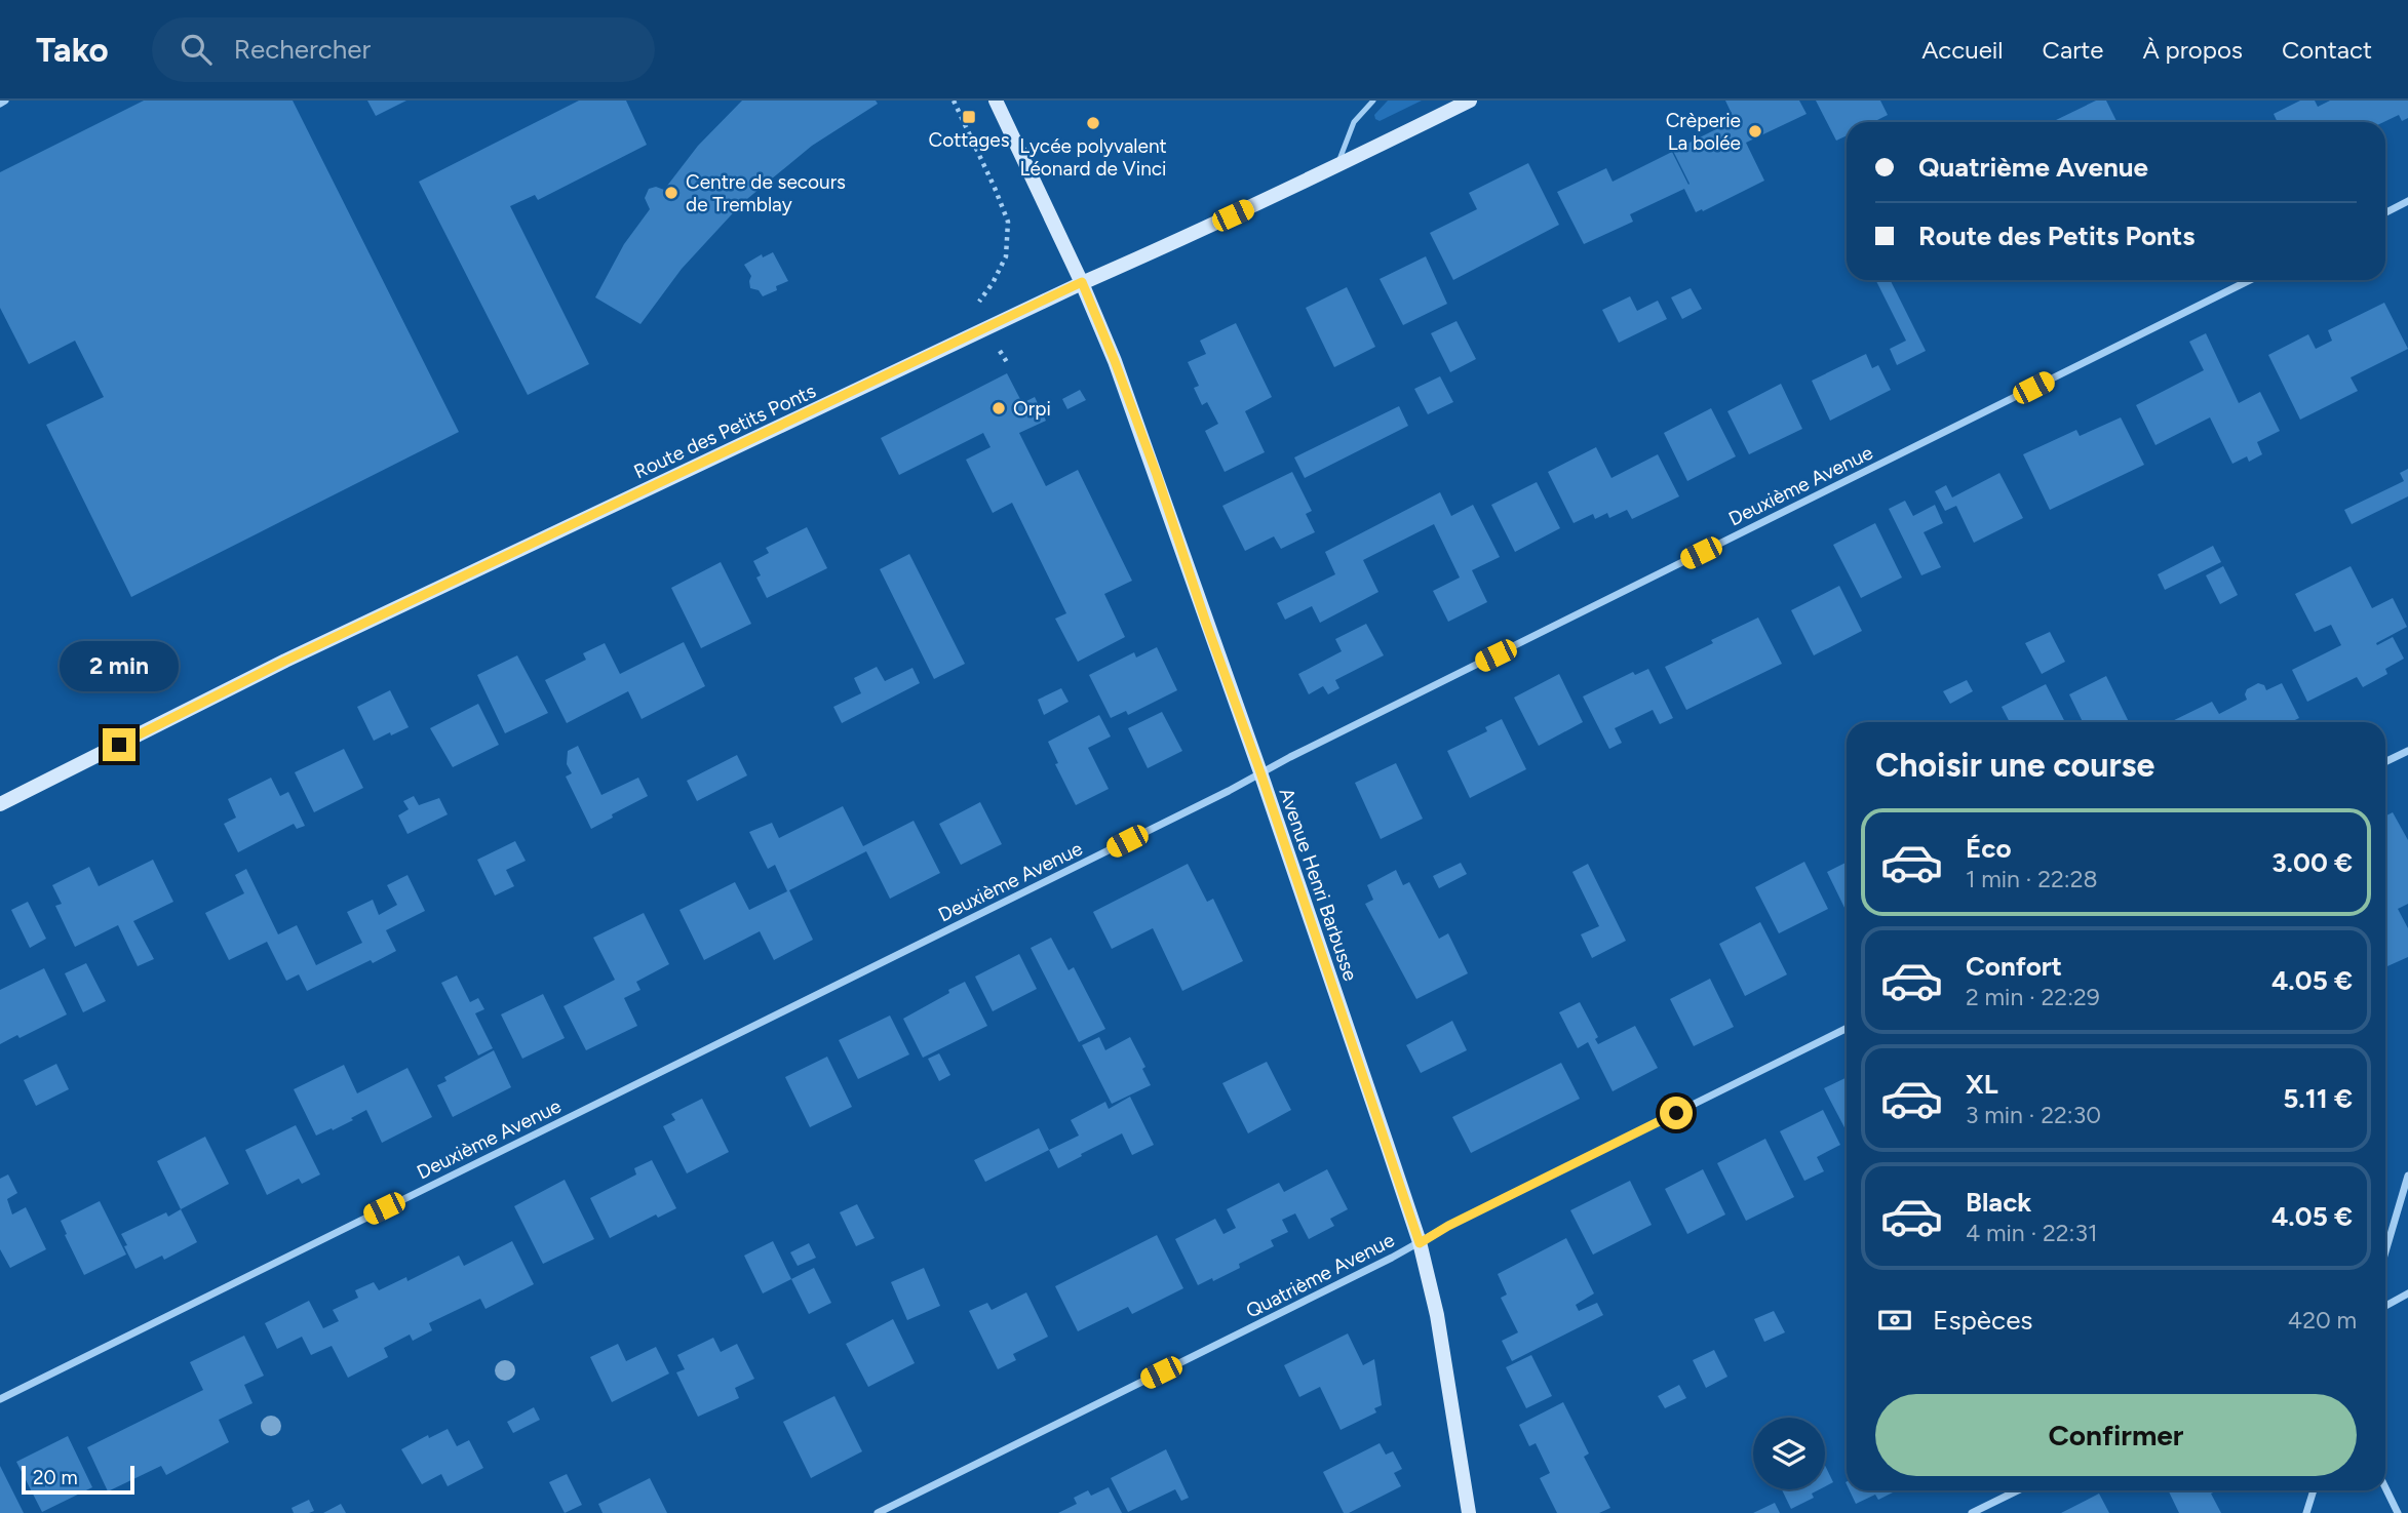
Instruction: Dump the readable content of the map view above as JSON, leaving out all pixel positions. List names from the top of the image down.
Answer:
{
  "streets": {
    "main road": ["Route des Petits Ponts", "Avenue Henri Barbusse"],
    "street": ["Deuxième Avenue", "Quatrième Avenue"]
  },
  "crossings": [
    ["Route des Petits Ponts", "Avenue Henri Barbusse"],
    ["Deuxième Avenue", "Avenue Henri Barbusse"],
    ["Avenue Henri Barbusse", "Quatrième Avenue"]
  ],
  "places": {
    "transit": ["Cottages"],
    "other": [
      "Lycée polyvalent Léonard de Vinci",
      "Crèperie La bolée",
      "Centre de secours de Tremblay",
      "Orpi"
    ]
  },
  "scale_bar": "20 m",
  "page": {
    "header": "Tako",
    "search": "Rechercher",
    "nav": [
      "Accueil",
      "Carte",
      "À propos",
      "Contact"
    ],
    "banner": ["Quatrième Avenue", "Route des Petits Ponts"],
    "bubble": "2 min",
    "heading": "Choisir une course",
    "list": [
      {
        "name": "Éco",
        "note": "1 min · 22:28",
        "value": "3.00 €"
      },
      {
        "name": "Confort",
        "note": "2 min · 22:29",
        "value": "4.05 €"
      },
      {
        "name": "XL",
        "note": "3 min · 22:30",
        "value": "5.11 €"
      },
      {
        "name": "Black",
        "note": "4 min · 22:31",
        "value": "4.05 €"
      }
    ],
    "pay": ["Espèces", "420 m"],
    "buttons": "Confirmer",
    "scale": "20 m"
  }
}
